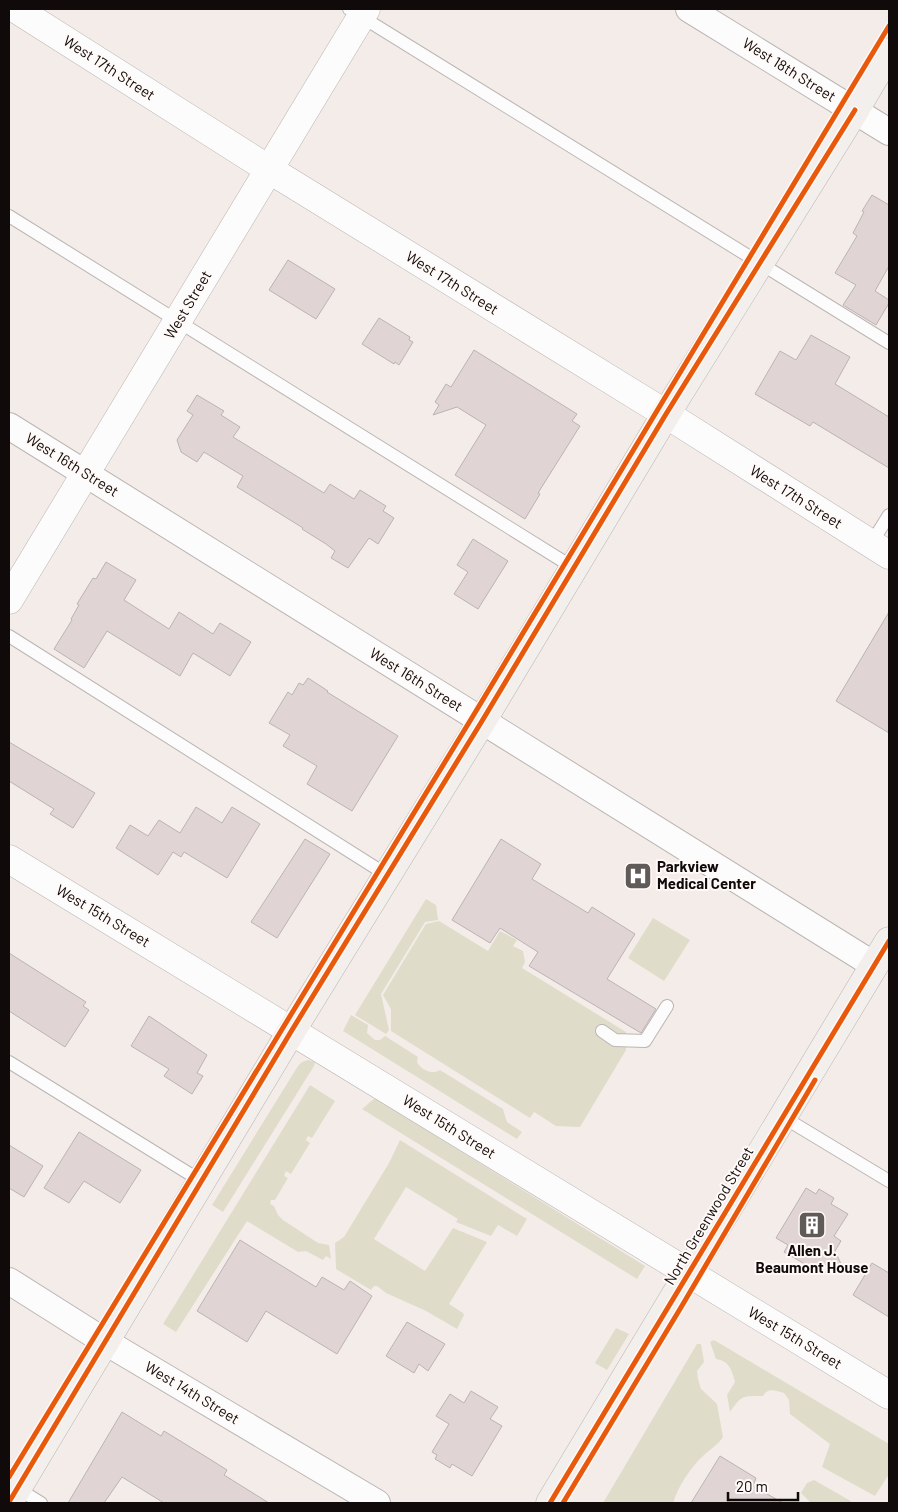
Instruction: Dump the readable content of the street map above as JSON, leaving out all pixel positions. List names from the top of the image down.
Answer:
{
  "streets": {
    "main road": ["North Greenwood Street"],
    "street": [
      "West 17th Street",
      "West 18th Street",
      "West Street",
      "West 16th Street",
      "West 15th Street",
      "West 14th Street"
    ]
  },
  "crossings": [
    ["West 17th Street", "West Street"],
    ["West Street", "West 16th Street"],
    ["West 16th Street", "North Greenwood Street"],
    ["West 15th Street", "North Greenwood Street"]
  ],
  "places": {
    "hospital": ["Parkview Medical Center"],
    "building": ["Allen J. Beaumont House"]
  },
  "scale_bar": "20 m"
}
